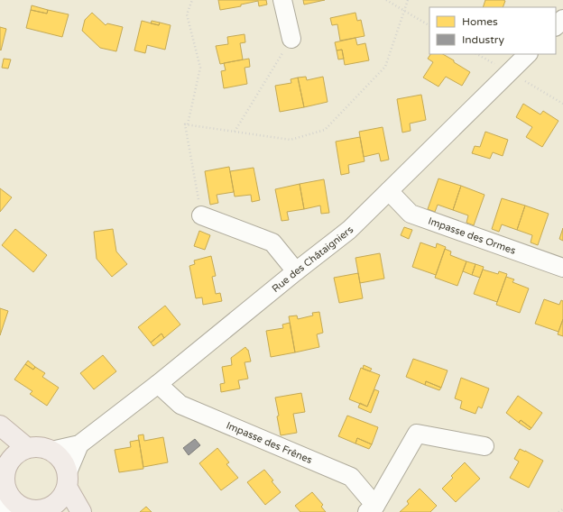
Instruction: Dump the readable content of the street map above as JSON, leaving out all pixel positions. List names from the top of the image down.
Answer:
{
  "streets": {
    "street": ["Impasse des Ormes", "Rue des Châtaigniers", "Impasse des Frênes"]
  },
  "crossings": [
    ["Impasse des Ormes", "Rue des Châtaigniers"],
    ["Rue des Châtaigniers", "Impasse des Frênes"]
  ],
  "legend": ["Homes", "Industry"]
}
